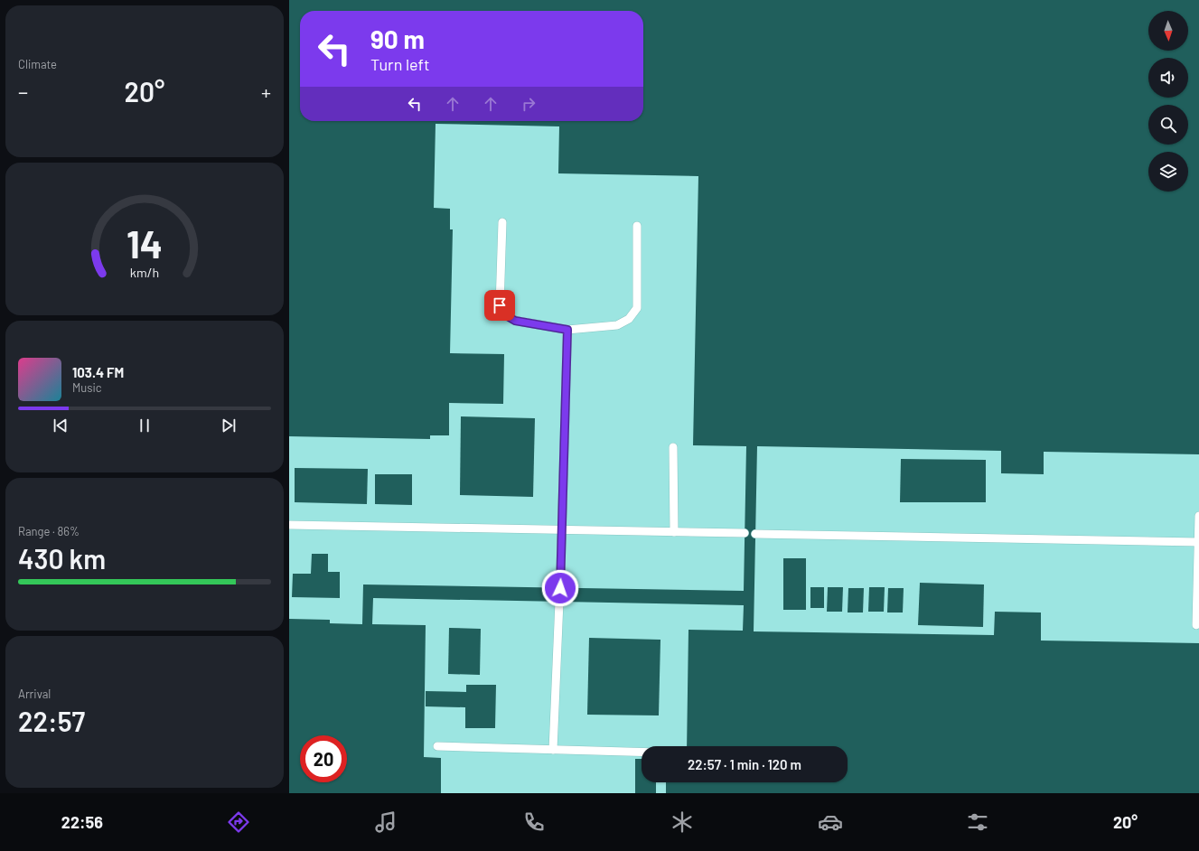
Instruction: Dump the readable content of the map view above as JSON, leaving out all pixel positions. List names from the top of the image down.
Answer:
{
  "north": "bottom",
  "page": {
    "tile": [
      "Climate",
      ["Range · 86%", "430 km"],
      ["Arrival", "22:57"]
    ],
    "turn": ["90 m", "Turn left"],
    "heat": ["−", "20°", "+"],
    "song": ["103.4 FM", "Music"],
    "limit": "20",
    "trip": "22:57 · 1 min · 120 m",
    "tabs": ["22:56", "20°"],
    "gauge": ["14", "km/h"]
  }
}
